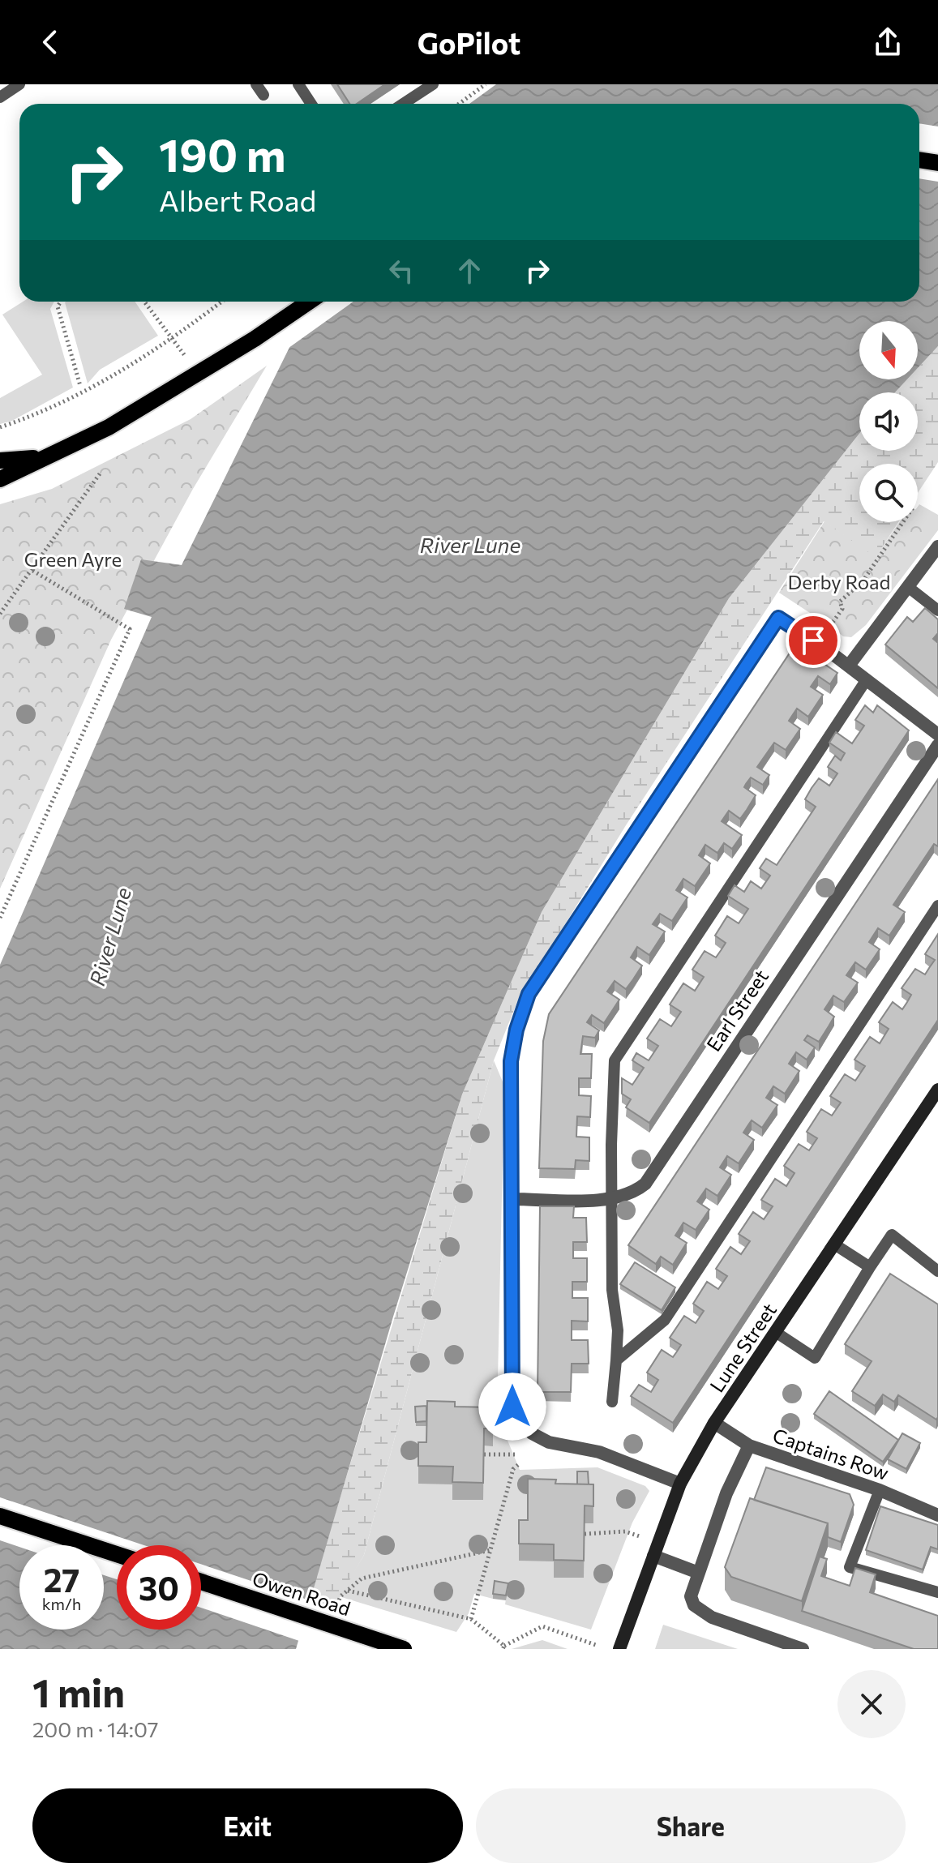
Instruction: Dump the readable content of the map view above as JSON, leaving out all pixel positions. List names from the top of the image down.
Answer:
{
  "streets": {
    "main road": ["Owen Road"],
    "street": ["Earl Street", "Lune Street", "Captains Row"]
  },
  "crossings": [
    ["Lune Street", "Captains Row"]
  ],
  "water": ["River Lune"],
  "parks": ["Green Ayre", "Derby Road"],
  "north": "bottom",
  "page": {
    "header": "GoPilot",
    "turn": ["190 m", "Albert Road"],
    "speed": "27 km/h",
    "limit": "30",
    "heading": ["1 min", "200 m · 14:07"],
    "buttons": ["Exit", "Share"]
  }
}
